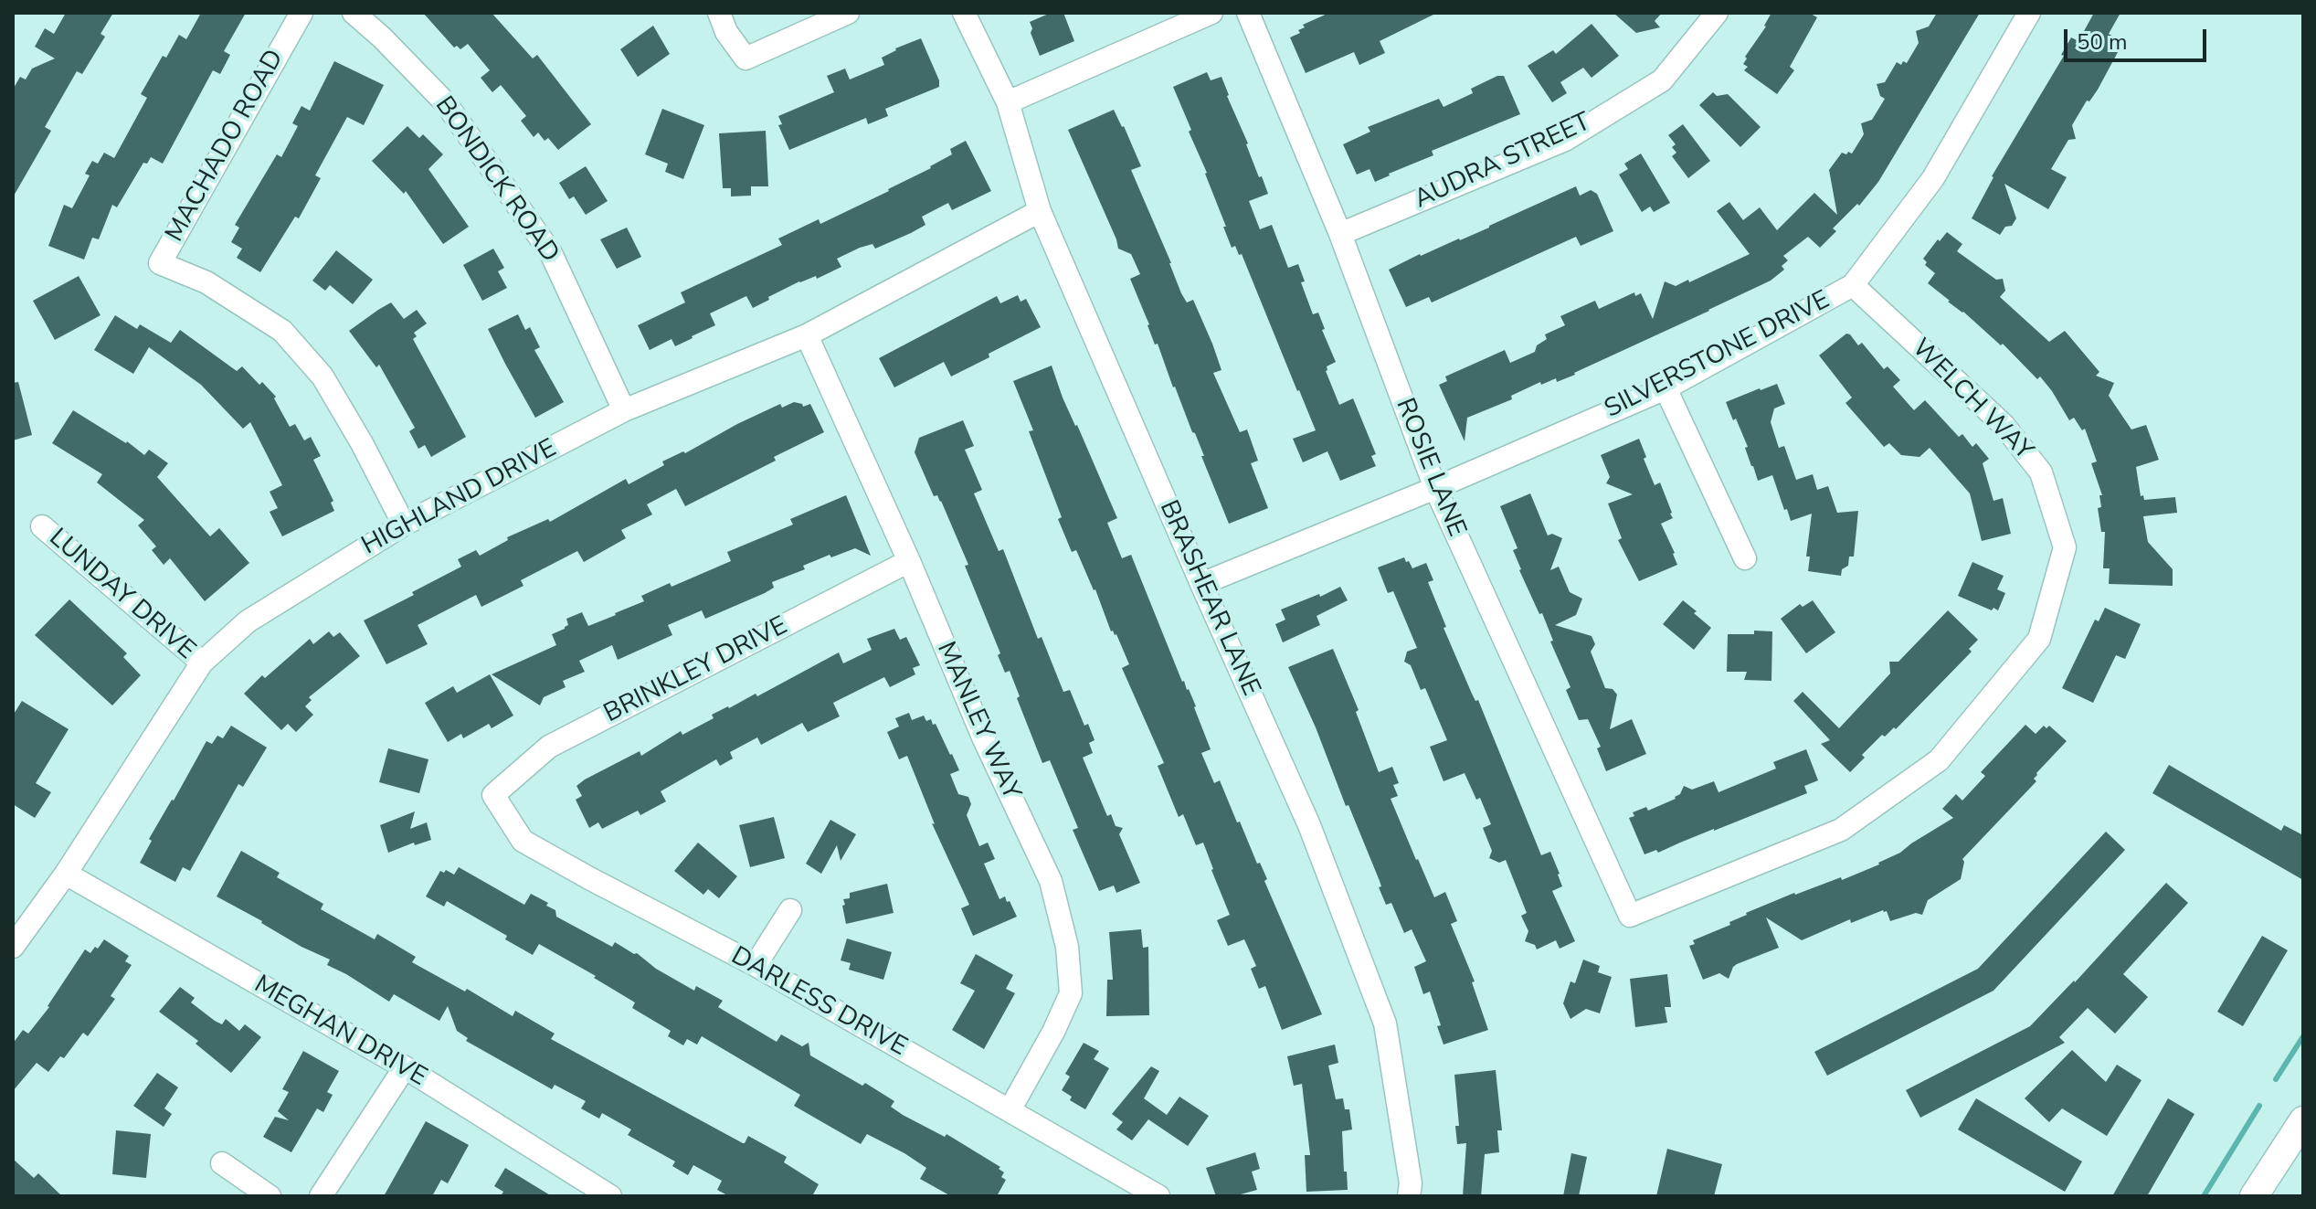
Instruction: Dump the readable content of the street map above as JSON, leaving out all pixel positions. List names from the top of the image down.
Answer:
{
  "streets": {
    "street": [
      "MACHADO ROAD",
      "AUDRA STREET",
      "BONDICK ROAD",
      "SILVERSTONE DRIVE",
      "WELCH WAY",
      "ROSIE LANE",
      "HIGHLAND DRIVE",
      "LUNDAY DRIVE",
      "BRASHEAR LANE",
      "BRINKLEY DRIVE",
      "MANLEY WAY",
      "DARLESS DRIVE",
      "MEGHAN DRIVE"
    ]
  },
  "crossings": [
    ["MACHADO ROAD", "HIGHLAND DRIVE"],
    ["AUDRA STREET", "ROSIE LANE"],
    ["BONDICK ROAD", "HIGHLAND DRIVE"],
    ["SILVERSTONE DRIVE", "WELCH WAY"],
    ["SILVERSTONE DRIVE", "ROSIE LANE"],
    ["SILVERSTONE DRIVE", "BRASHEAR LANE"],
    ["WELCH WAY", "ROSIE LANE"],
    ["HIGHLAND DRIVE", "LUNDAY DRIVE"],
    ["HIGHLAND DRIVE", "BRASHEAR LANE"],
    ["HIGHLAND DRIVE", "MANLEY WAY"],
    ["HIGHLAND DRIVE", "MEGHAN DRIVE"],
    ["BRINKLEY DRIVE", "MANLEY WAY"],
    ["BRINKLEY DRIVE", "DARLESS DRIVE"],
    ["MANLEY WAY", "DARLESS DRIVE"]
  ],
  "scale_bar": "50 m"
}
